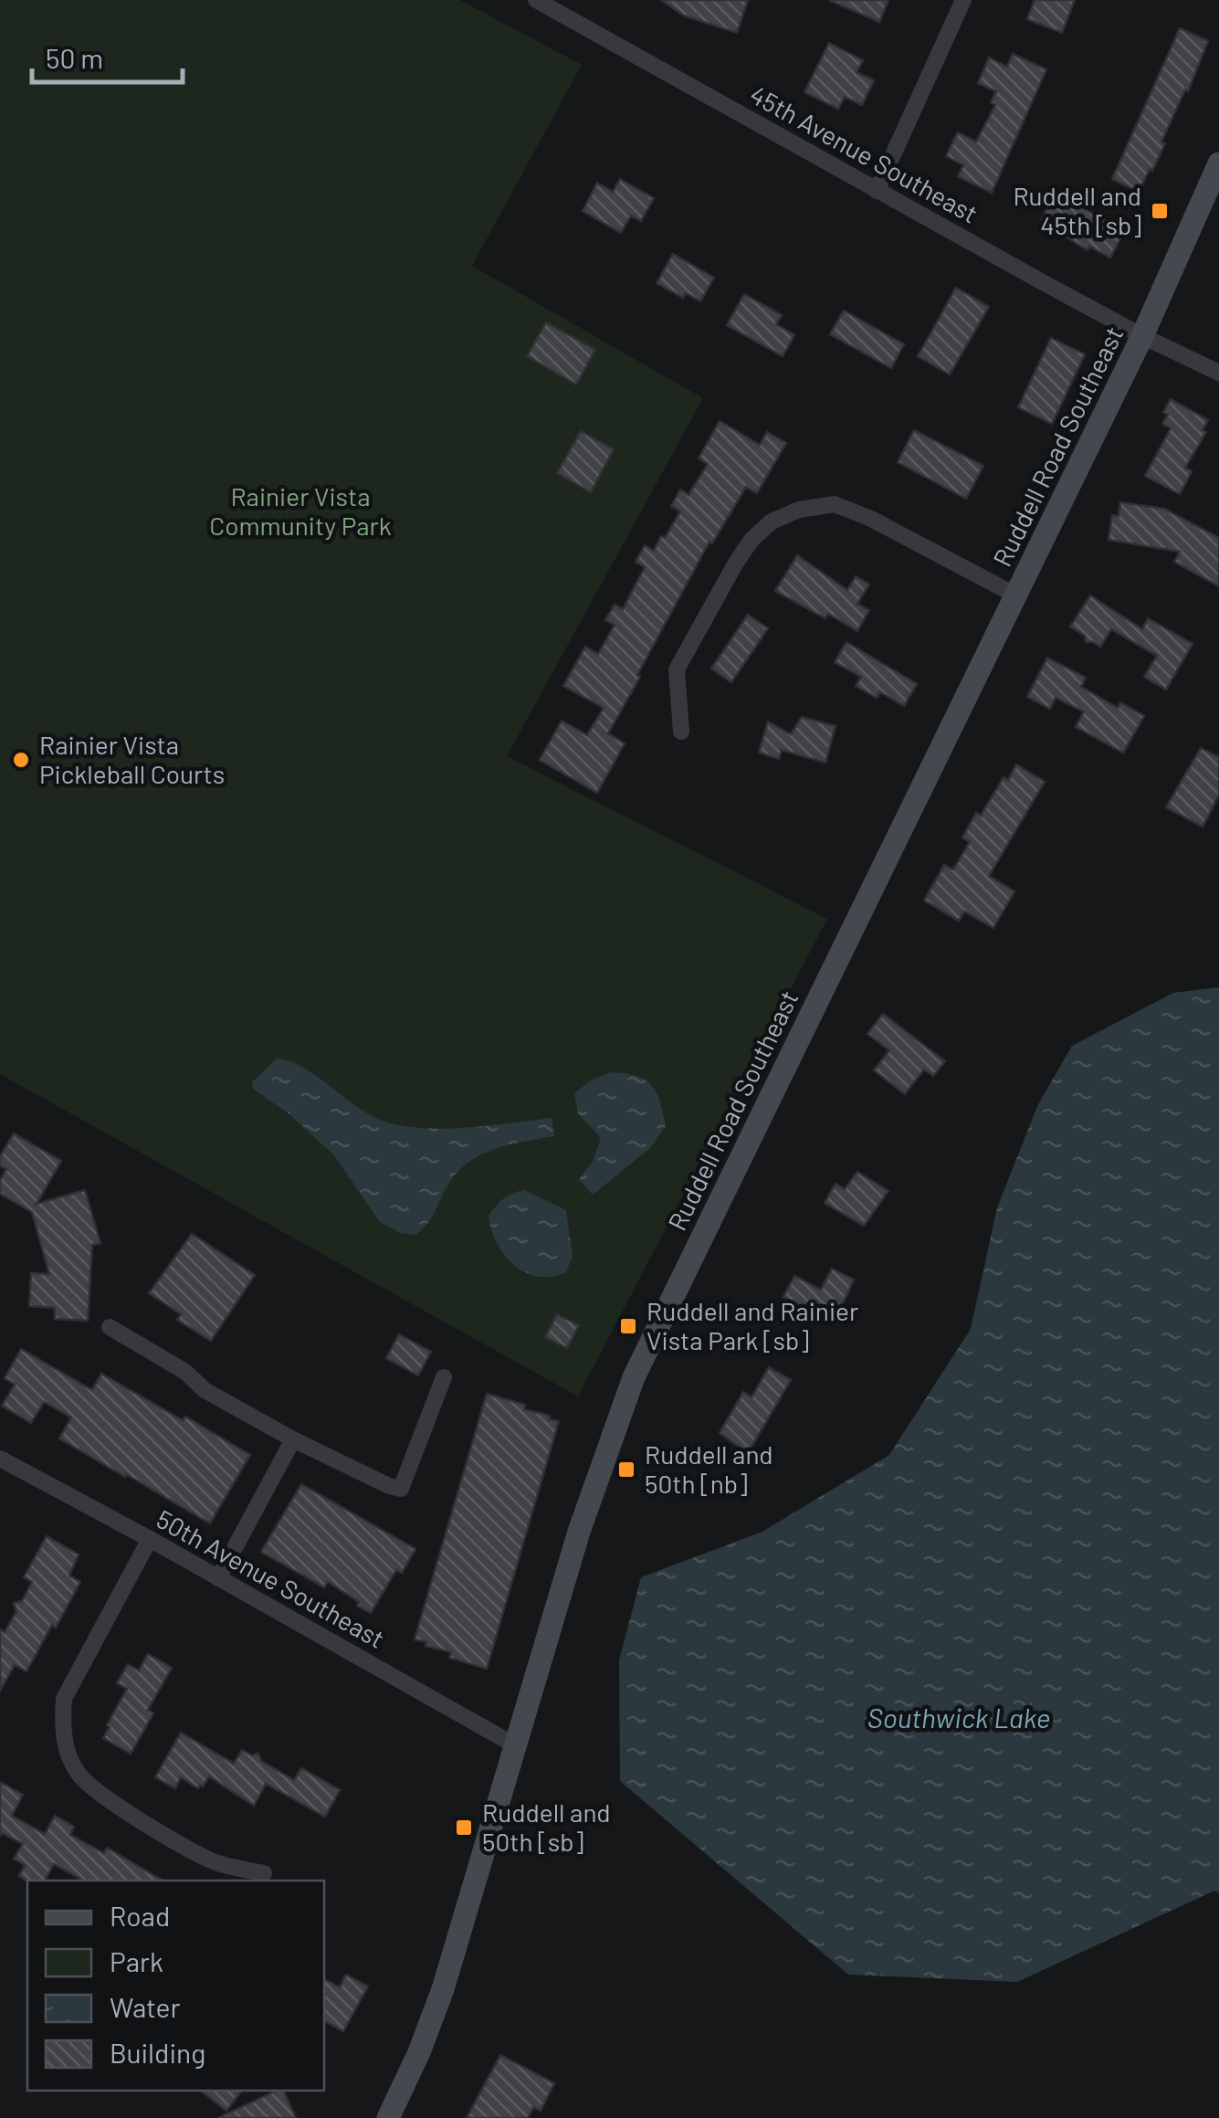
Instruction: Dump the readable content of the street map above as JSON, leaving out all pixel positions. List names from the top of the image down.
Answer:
{
  "streets": {
    "main road": ["Ruddell Road Southeast"],
    "street": ["45th Avenue Southeast", "50th Avenue Southeast"]
  },
  "crossings": [
    ["45th Avenue Southeast", "Ruddell Road Southeast"],
    ["Ruddell Road Southeast", "50th Avenue Southeast"]
  ],
  "water": ["Southwick Lake"],
  "parks": ["Rainier Vista Community Park"],
  "places": {
    "transit": [
      "Ruddell and 45th [sb]",
      "Ruddell and Rainier Vista Park [sb]",
      "Ruddell and 50th [nb]",
      "Ruddell and 50th [sb]"
    ],
    "other": ["Rainier Vista Pickleball Courts"]
  },
  "legend": [
    "Road",
    "Park",
    "Water",
    "Building"
  ],
  "scale_bar": "50 m"
}
